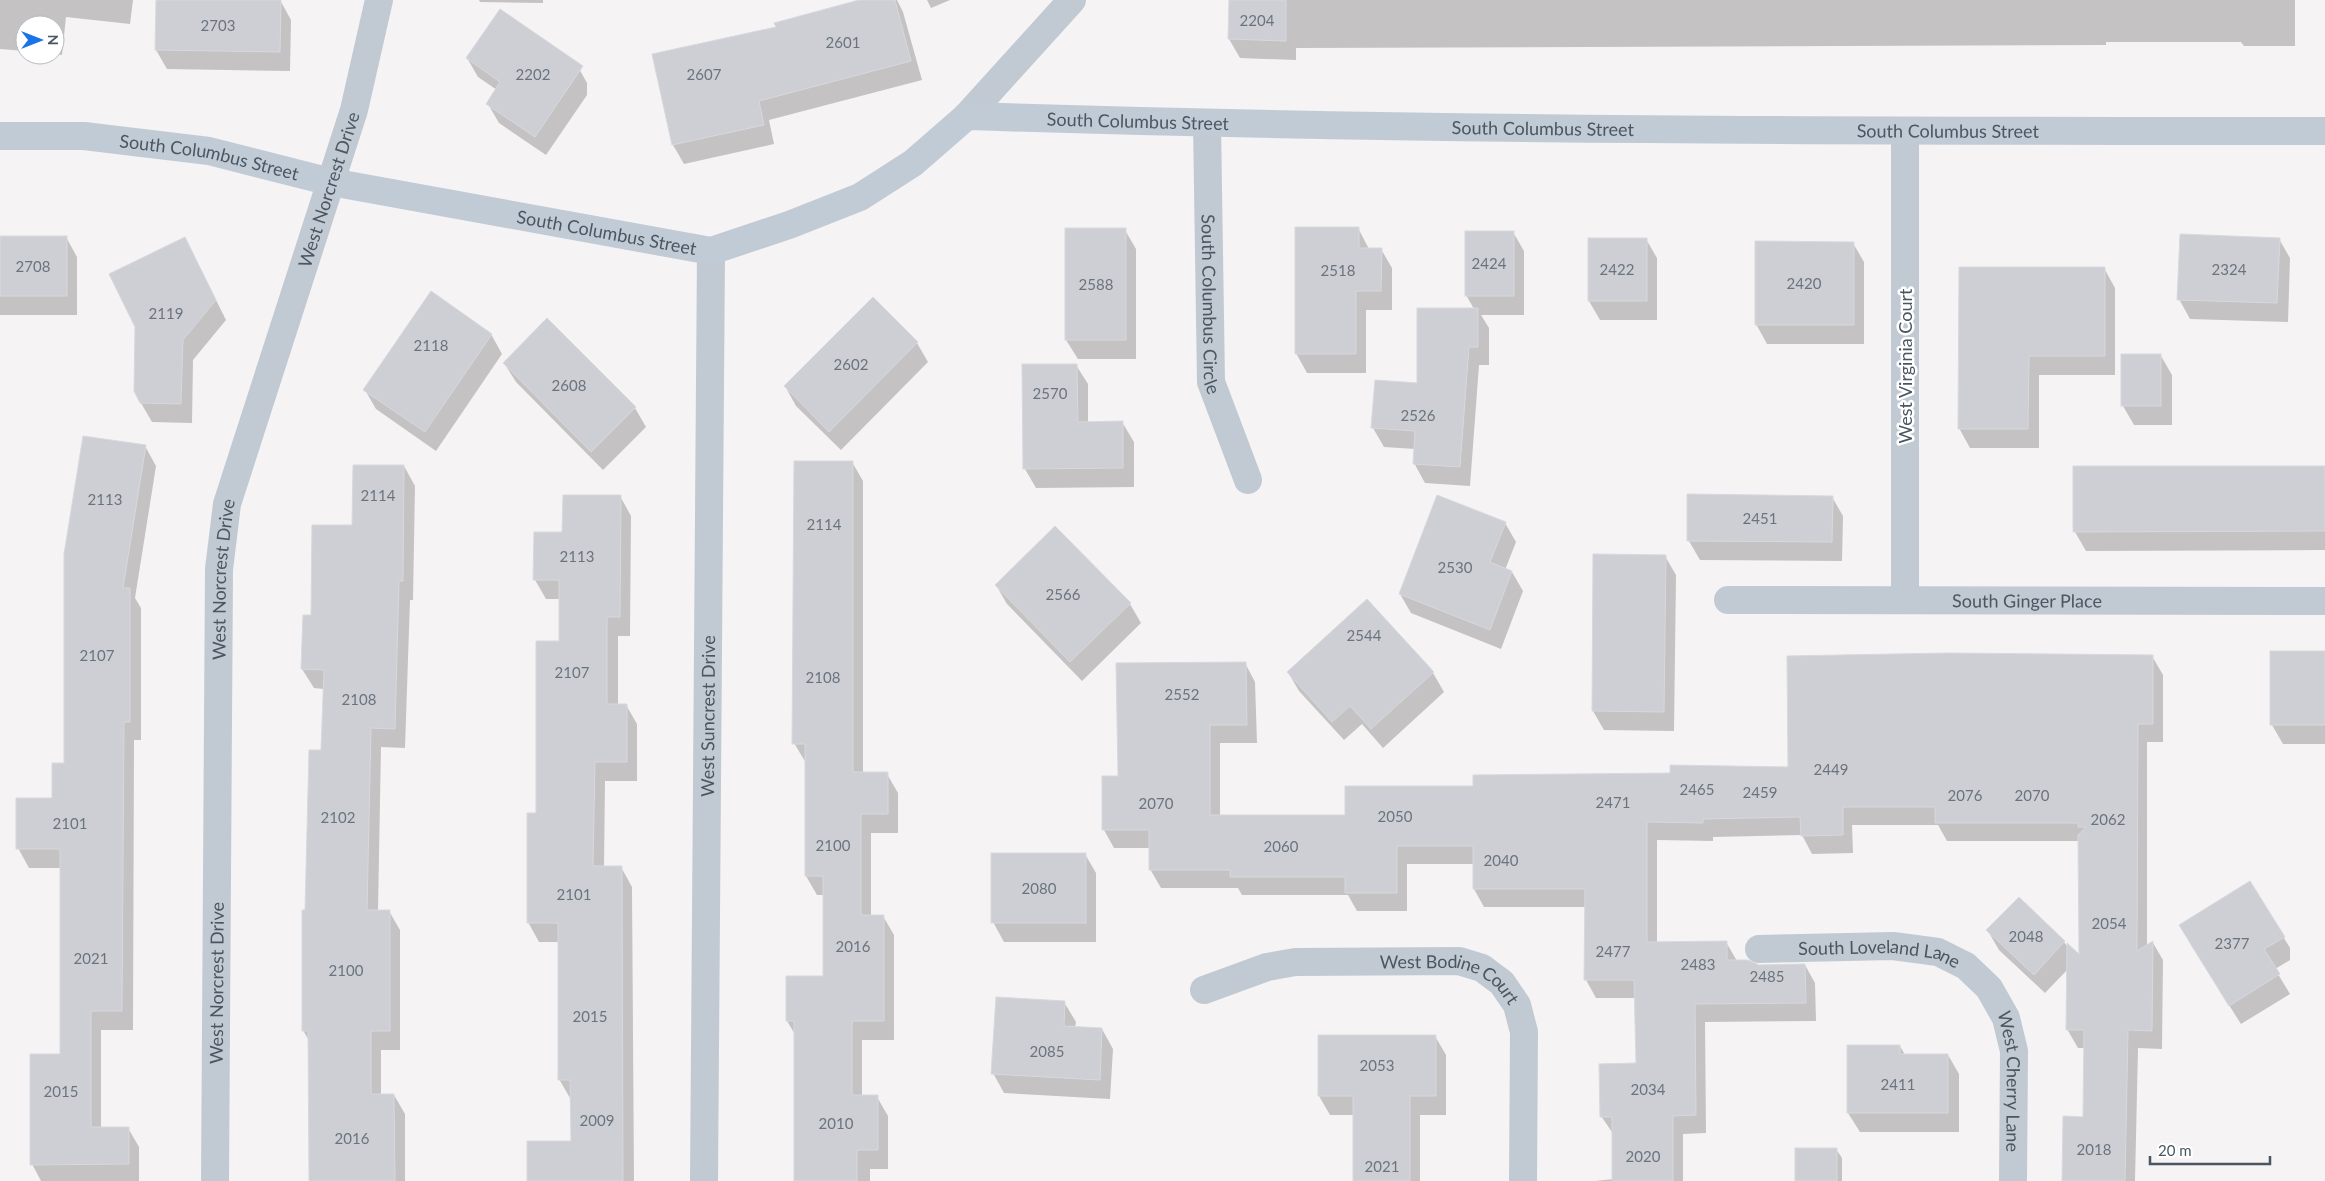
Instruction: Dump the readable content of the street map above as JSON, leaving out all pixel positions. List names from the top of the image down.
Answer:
{
  "streets": {
    "street": [
      "South Columbus Street",
      "West Norcrest Drive",
      "South Columbus Circle",
      "West Virginia Court",
      "South Ginger Place",
      "West Suncrest Drive",
      "South Loveland Lane",
      "West Bodine Court",
      "West Cherry Lane"
    ]
  },
  "crossings": [
    ["South Columbus Street", "West Norcrest Drive"],
    ["South Columbus Street", "South Columbus Circle"],
    ["South Columbus Street", "West Virginia Court"],
    ["South Columbus Street", "West Suncrest Drive"],
    ["West Virginia Court", "South Ginger Place"],
    ["South Loveland Lane", "West Cherry Lane"]
  ],
  "house_numbers": [
    "2204",
    "2703",
    "2601",
    "2202",
    "2607",
    "2424",
    "2708",
    "2422",
    "2324",
    "2518",
    "2420",
    "2588",
    "2119",
    "2118",
    "2602",
    "2608",
    "2570",
    "2526",
    "2114",
    "2113",
    "2451",
    "2114",
    "2113",
    "2530",
    "2566",
    "2544",
    "2107",
    "2107",
    "2108",
    "2552",
    "2108",
    "2449",
    "2465",
    "2459",
    "2076",
    "2070",
    "2471",
    "2070",
    "2050",
    "2102",
    "2062",
    "2101",
    "2100",
    "2060",
    "2040",
    "2080",
    "2101",
    "2054",
    "2048",
    "2377",
    "2016",
    "2477",
    "2021",
    "2483",
    "2100",
    "2485",
    "2015",
    "2085",
    "2053",
    "2411",
    "2034",
    "2015",
    "2009",
    "2010",
    "2016",
    "2018",
    "2020",
    "2021"
  ],
  "scale_bar": "20 m",
  "north": "right"
}
